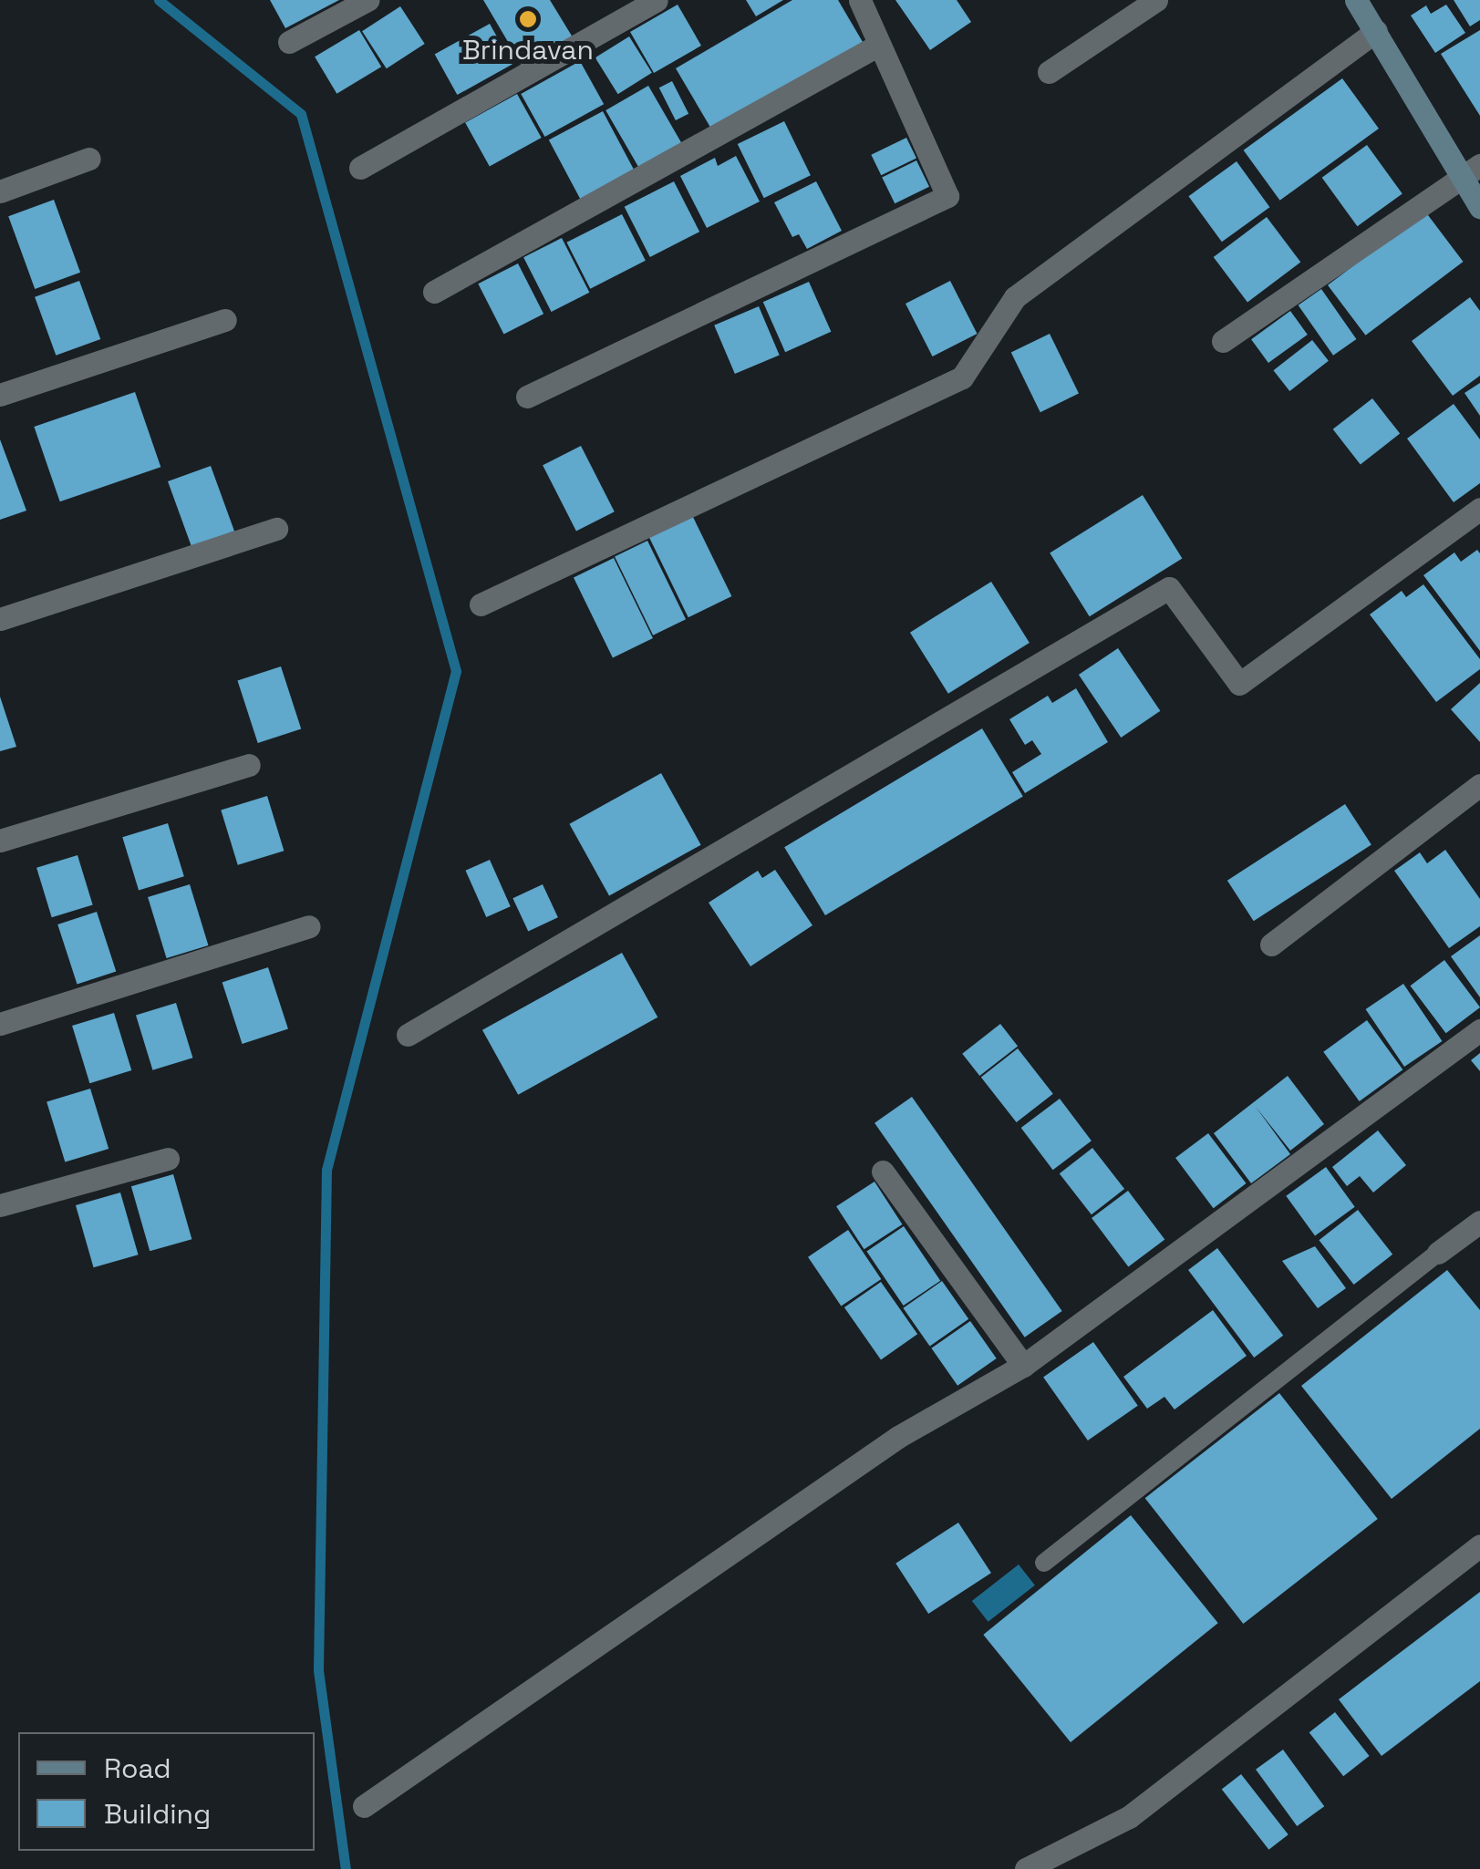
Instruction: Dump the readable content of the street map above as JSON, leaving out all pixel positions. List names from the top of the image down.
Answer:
{
  "places": ["Brindavan"],
  "legend": ["Road", "Building"]
}
